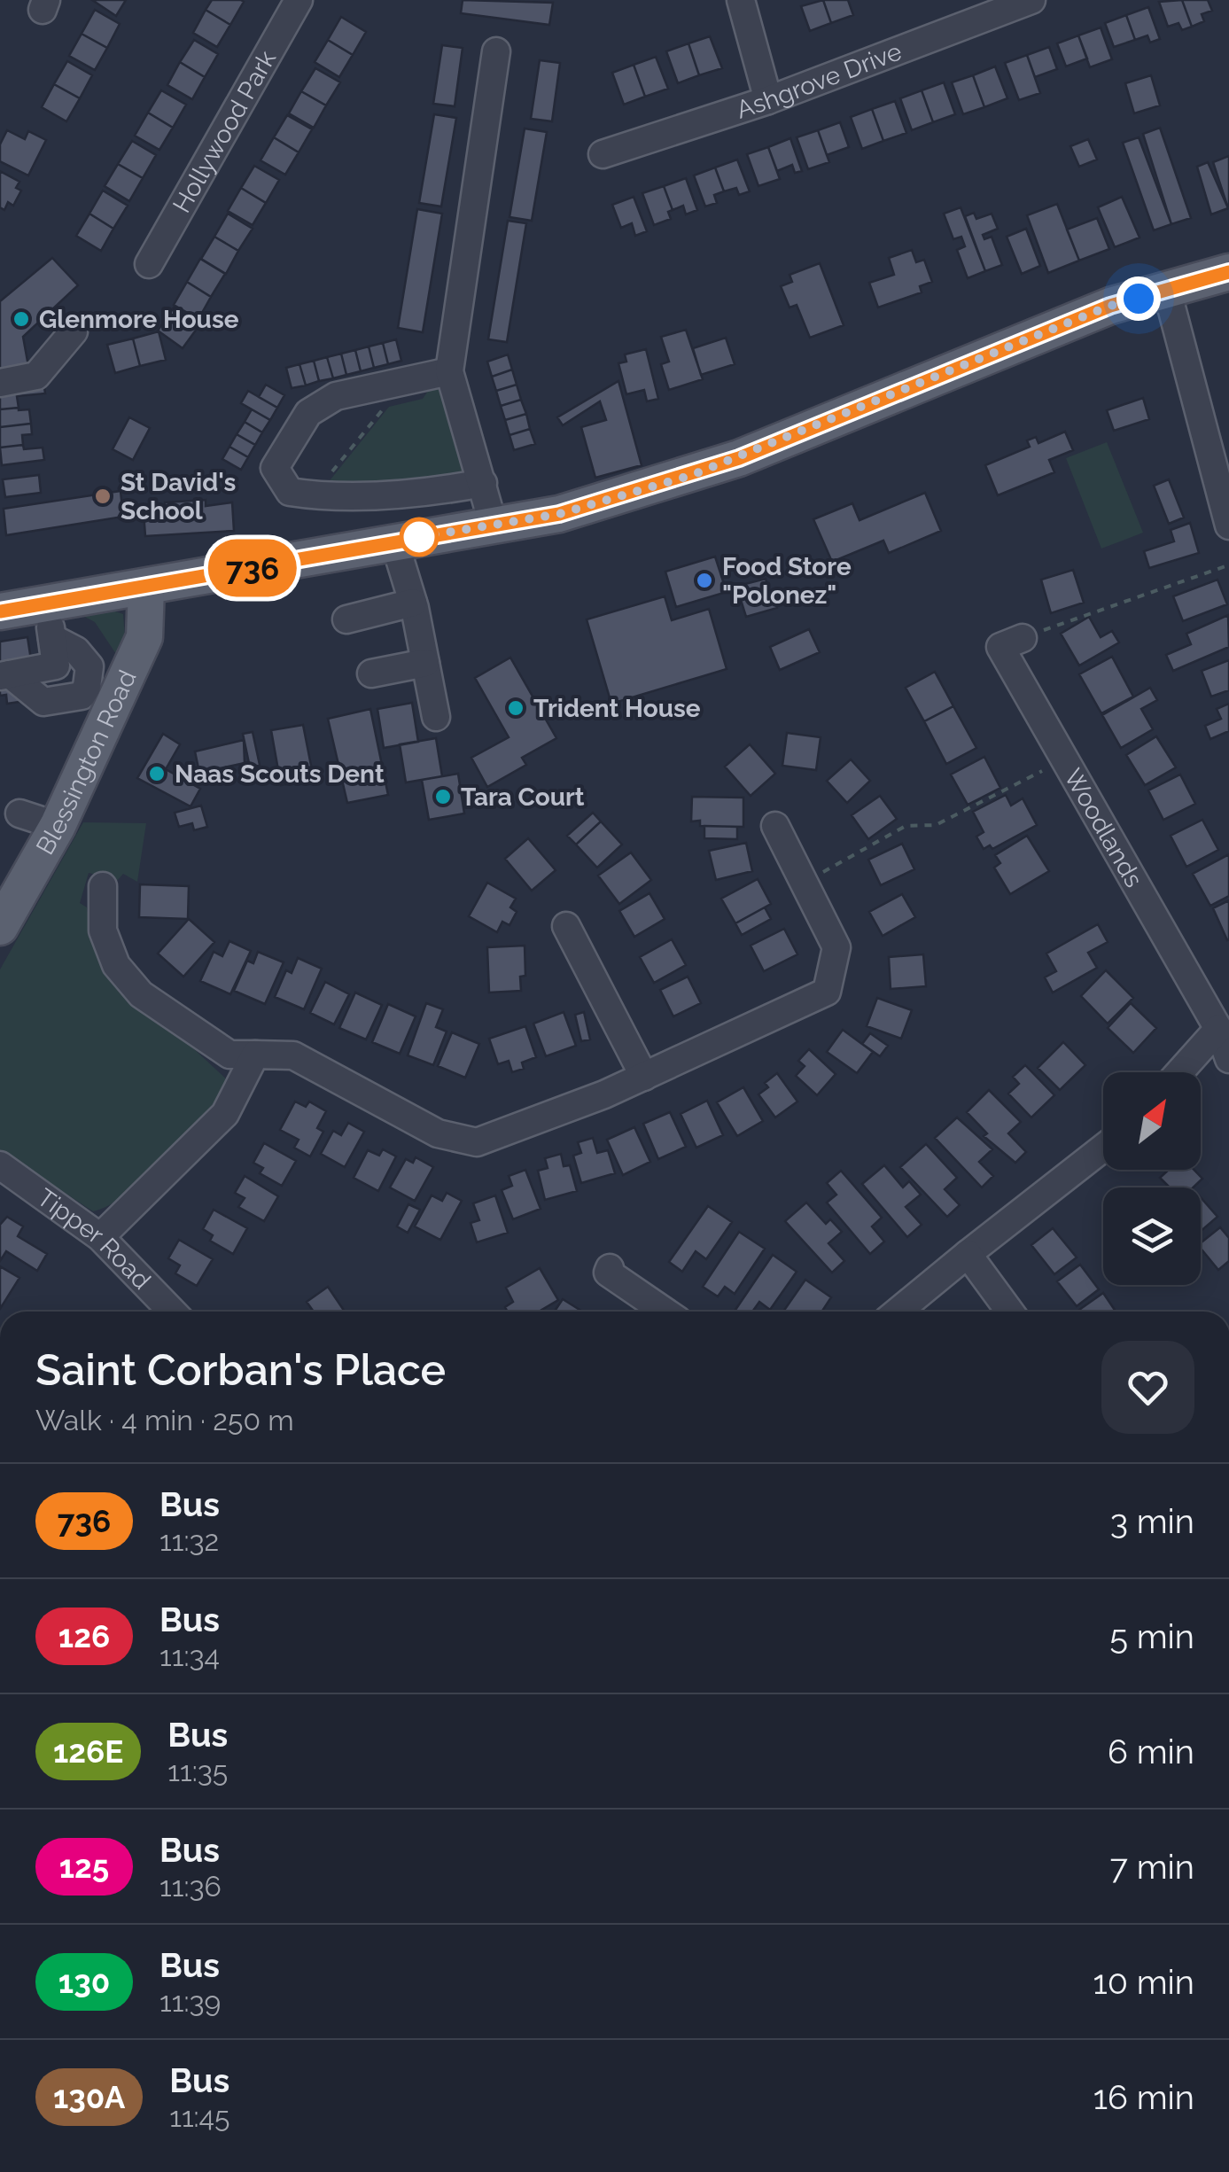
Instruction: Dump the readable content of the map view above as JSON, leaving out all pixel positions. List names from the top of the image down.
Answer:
{
  "streets": {
    "main road": ["Blessington Road"],
    "street": [
      "Ashgrove Drive",
      "Hollywood Park",
      "Woodlands",
      "Tipper Road"
    ]
  },
  "places": [
    "Glenmore House",
    "St David's School",
    "Food Store \"Polonez\"",
    "Trident House",
    "Naas Scouts Dent",
    "Tara Court"
  ],
  "lines": ["bus line 736"],
  "north": "top right",
  "page": {
    "on_map": "736",
    "heading": ["Saint Corban's Place", "Walk · 4 min · 250 m"],
    "list": [
      {
        "mark": "736",
        "name": "Bus",
        "note": "11:32",
        "value": "3 min"
      },
      {
        "mark": "126",
        "name": "Bus",
        "note": "11:34",
        "value": "5 min"
      },
      {
        "mark": "126E",
        "name": "Bus",
        "note": "11:35",
        "value": "6 min"
      },
      {
        "mark": "125",
        "name": "Bus",
        "note": "11:36",
        "value": "7 min"
      },
      {
        "mark": "130",
        "name": "Bus",
        "note": "11:39",
        "value": "10 min"
      },
      {
        "mark": "130A",
        "name": "Bus",
        "note": "11:45",
        "value": "16 min"
      }
    ]
  }
}
